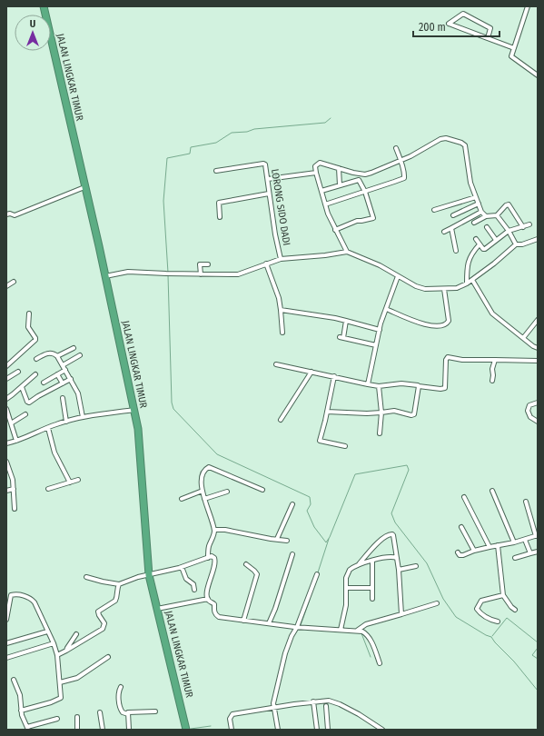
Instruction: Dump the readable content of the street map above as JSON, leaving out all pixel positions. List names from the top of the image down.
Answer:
{
  "streets": {
    "highway": ["JALAN LINGKAR TIMUR"],
    "street": ["LORONG SIDO DADI"]
  },
  "scale_bar": "200 m",
  "north": "top"
}
